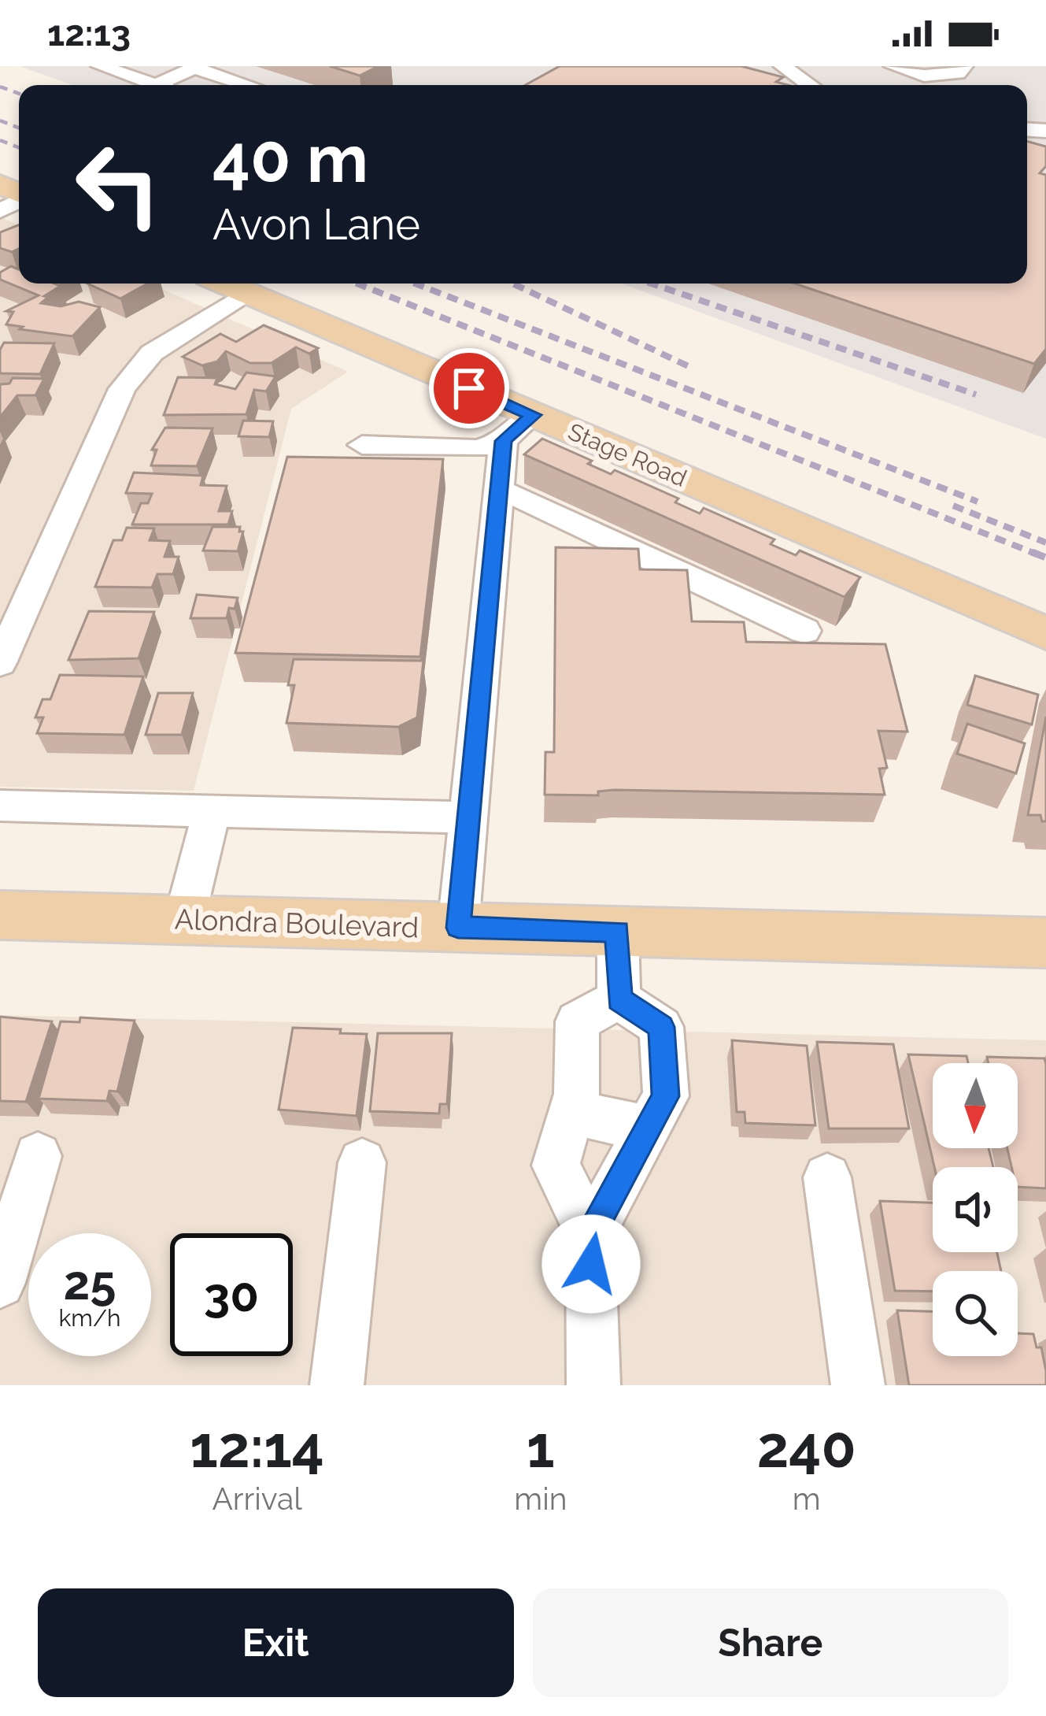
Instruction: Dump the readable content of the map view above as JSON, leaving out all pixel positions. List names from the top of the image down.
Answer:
{
  "streets": {
    "main road": ["Stage Road", "Alondra Boulevard"]
  },
  "north": "bottom",
  "page": {
    "status": "12:13",
    "turn": ["40 m", "Avon Lane"],
    "speed": "25 km/h",
    "limit": "30",
    "eta": [
      "12:14",
      "Arrival",
      "1",
      "min",
      "240",
      "m"
    ],
    "buttons": ["Exit", "Share"]
  }
}
